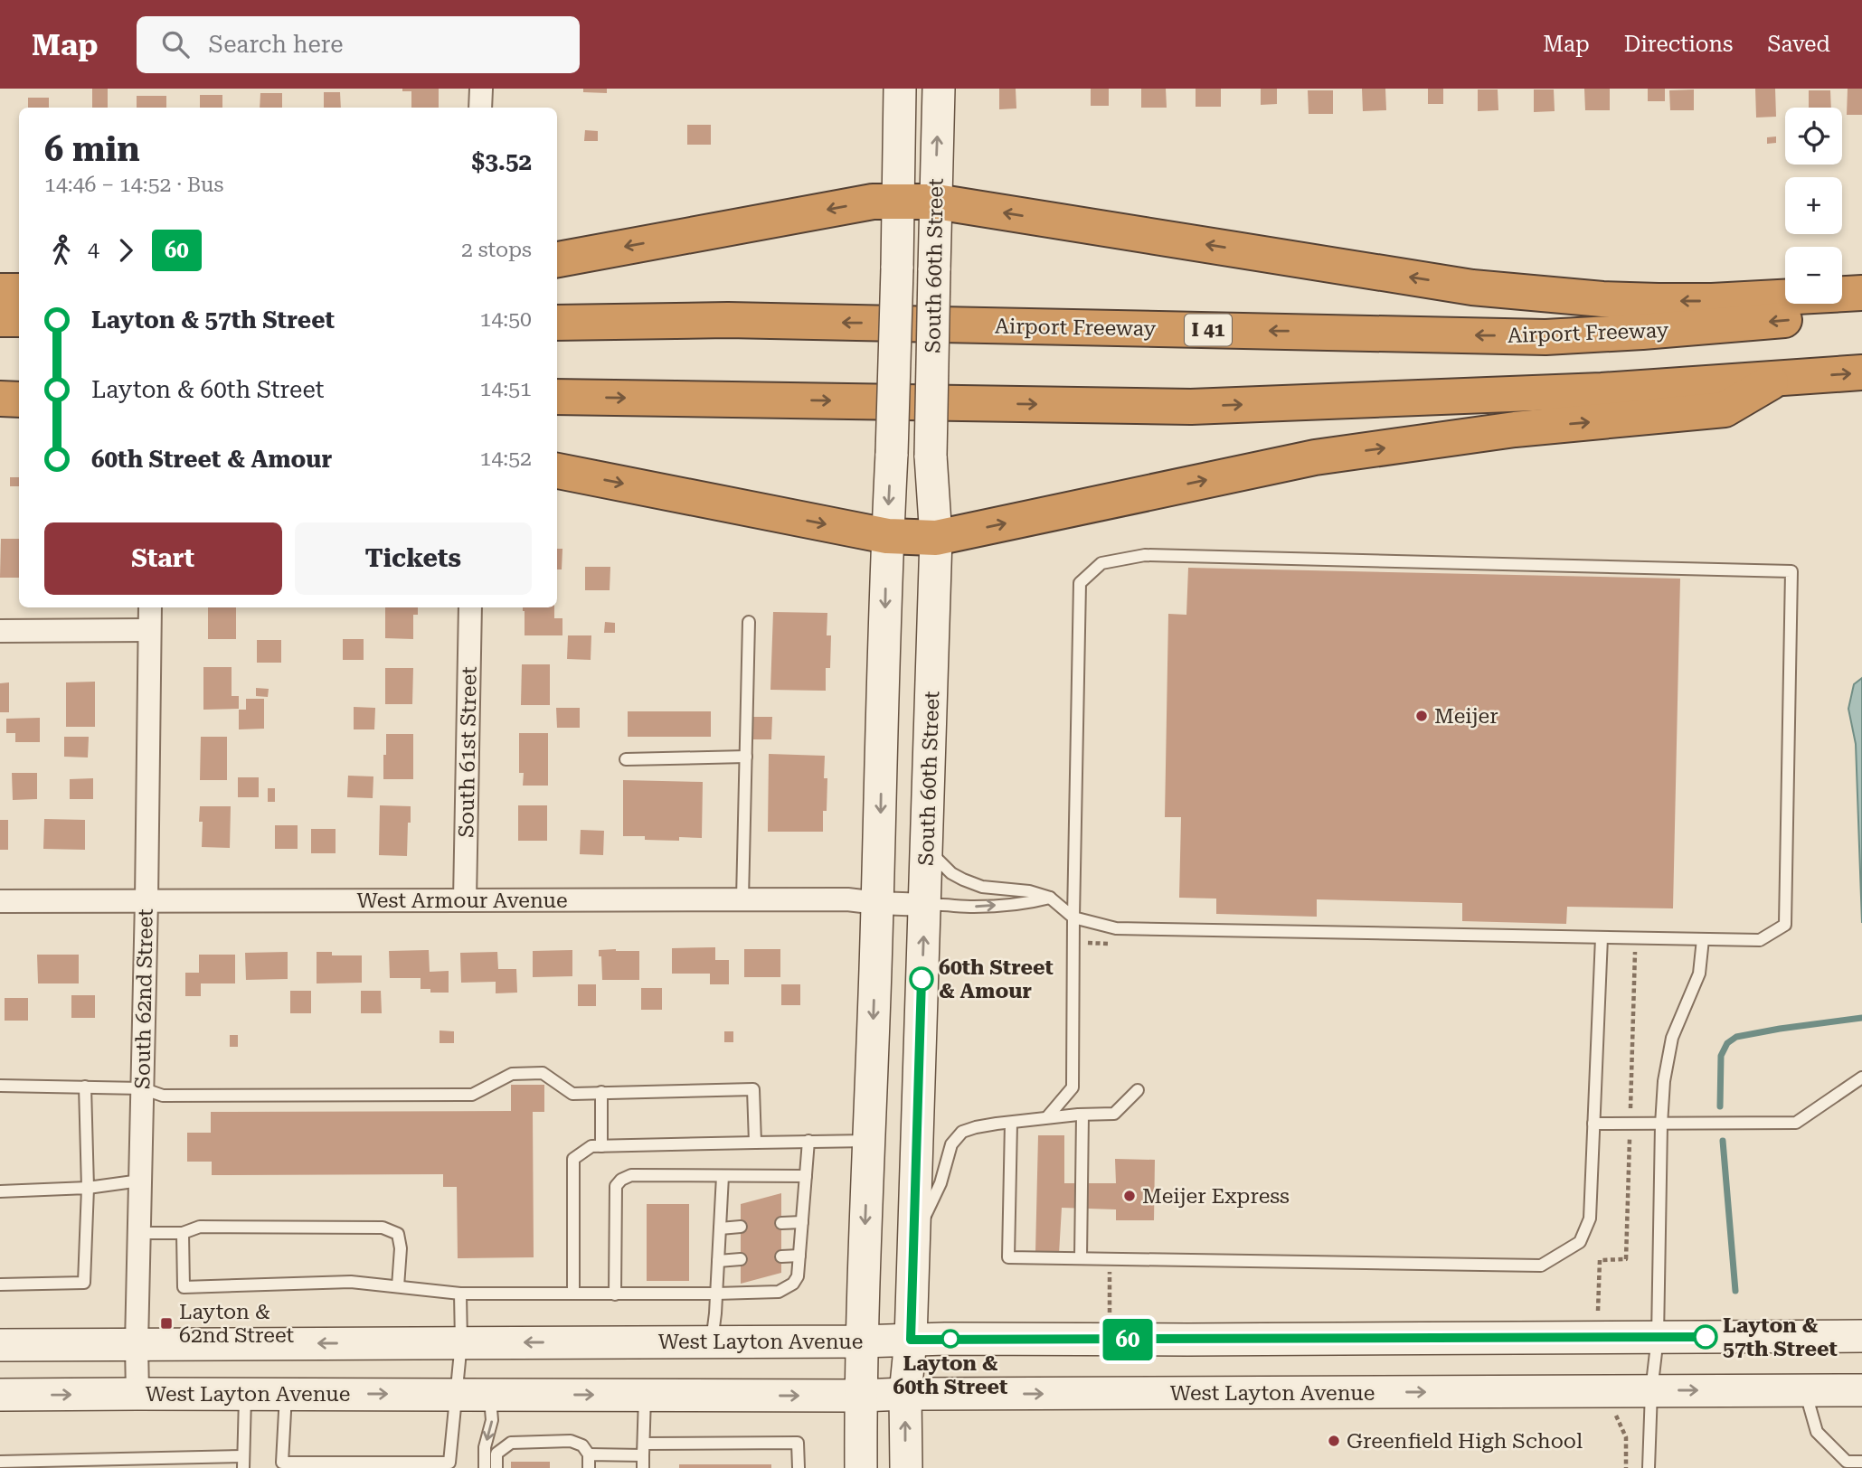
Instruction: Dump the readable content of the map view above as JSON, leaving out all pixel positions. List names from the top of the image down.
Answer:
{
  "streets": {
    "highway": ["Airport Freeway", "I 41"],
    "main road": ["South 60th Street", "West Layton Avenue"],
    "street": ["South 61st Street", "West Armour Avenue", "South 62nd Street"]
  },
  "crossings": [
    ["South 60th Street", "West Armour Avenue"],
    ["South 60th Street", "West Layton Avenue"],
    ["South 61st Street", "West Armour Avenue"],
    ["West Armour Avenue", "South 62nd Street"],
    ["South 62nd Street", "West Layton Avenue"]
  ],
  "places": {
    "other": [
      "Meijer",
      "60th Street & Amour",
      "Meijer Express",
      "Layton & 57th Street",
      "Layton & 60th Street",
      "Greenfield High School"
    ],
    "transit": ["Layton & 62nd Street"]
  },
  "lines": ["bus line 60"],
  "page": {
    "header": "Map",
    "search": "Search here",
    "nav": ["Map", "Directions", "Saved"],
    "on_map": "60",
    "map_buttons": ["+", "−"],
    "heading": ["6 min", "14:46 – 14:52 · Bus", "$3.52"],
    "legs": ["4", "60", "2 stops"],
    "list": [
      {
        "name": "Layton & 57th Street",
        "value": "14:50"
      },
      {
        "name": "Layton & 60th Street",
        "value": "14:51"
      },
      {
        "name": "60th Street & Amour",
        "value": "14:52"
      }
    ],
    "buttons": ["Start", "Tickets"]
  }
}
